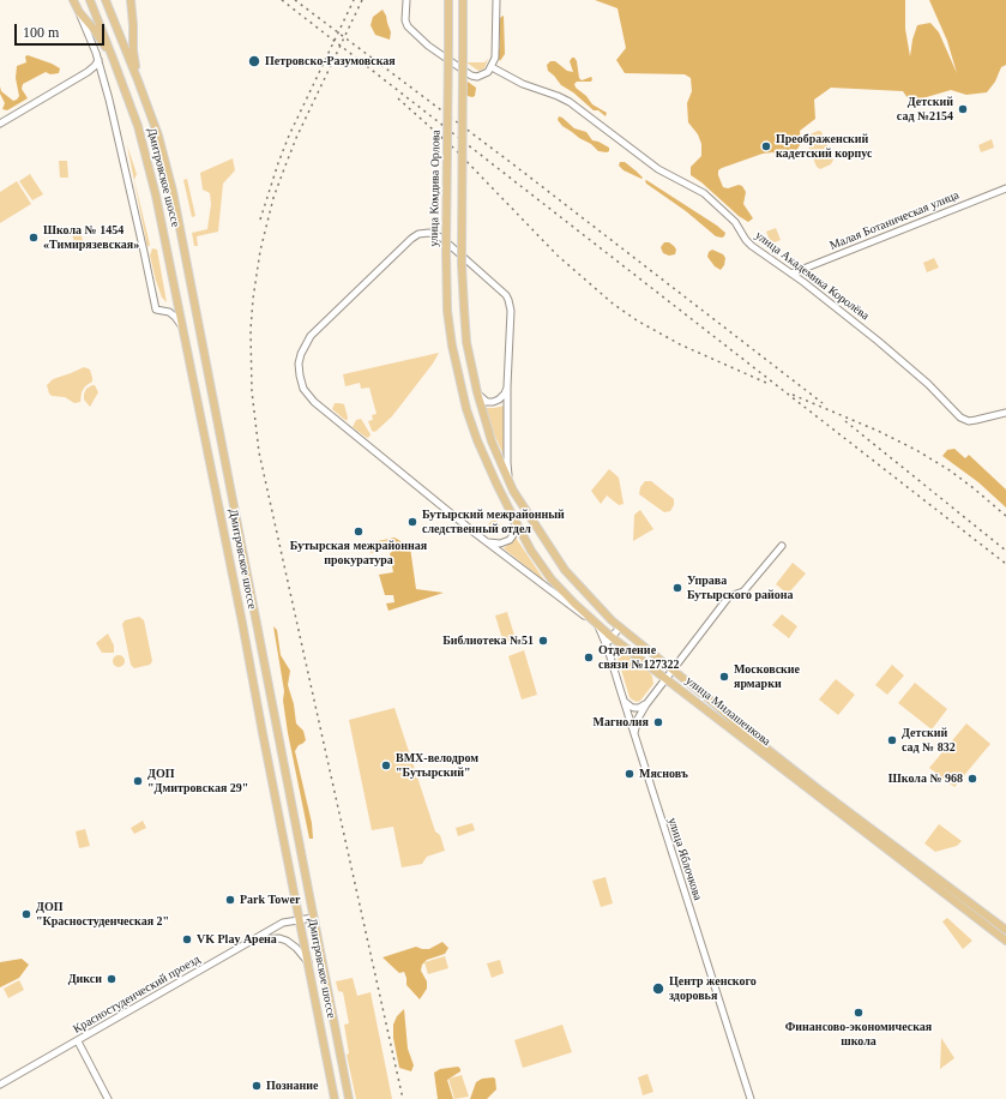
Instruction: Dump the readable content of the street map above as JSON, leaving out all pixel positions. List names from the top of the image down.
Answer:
{
  "streets": {
    "main road": ["Дмитровское шоссе", "улица Комдива Орлова", "улица Милашенкова"],
    "street": [
      "Малая Ботаническая улица",
      "улица Академика Королёва",
      "улица Яблочкова",
      "Красностуденческий проезд"
    ]
  },
  "crossings": [
    ["Дмитровское шоссе", "Красностуденческий проезд"],
    ["улица Комдива Орлова", "улица Милашенкова"],
    ["Малая Ботаническая улица", "улица Академика Королёва"],
    ["улица Милашенкова", "улица Яблочкова"]
  ],
  "places": [
    "Петровско-Разумовская",
    "Детский сад №2154",
    "Преображенский кадетский корпус",
    "Школа № 1454 «Тимирязевская»",
    "Бутырский межрайонный следственный отдел",
    "Бутырская межрайонная прокуратура",
    "Управа Бутырского района",
    "Библиотека №51",
    "Отделение связи №127322",
    "Московские ярмарки",
    "Магнолия",
    "Детский сад № 832",
    "BMX-велодром \"Бутырский\"",
    "Мясновъ",
    "Школа № 968",
    "ДОП \"Дмитровская 29\"",
    "Park Tower",
    "ДОП \"Красностуденческая 2\"",
    "VK Play Арена",
    "Дикси",
    "Центр женского здоровья",
    "Финансово-экономическая школа",
    "Познание"
  ],
  "scale_bar": "100 m"
}
